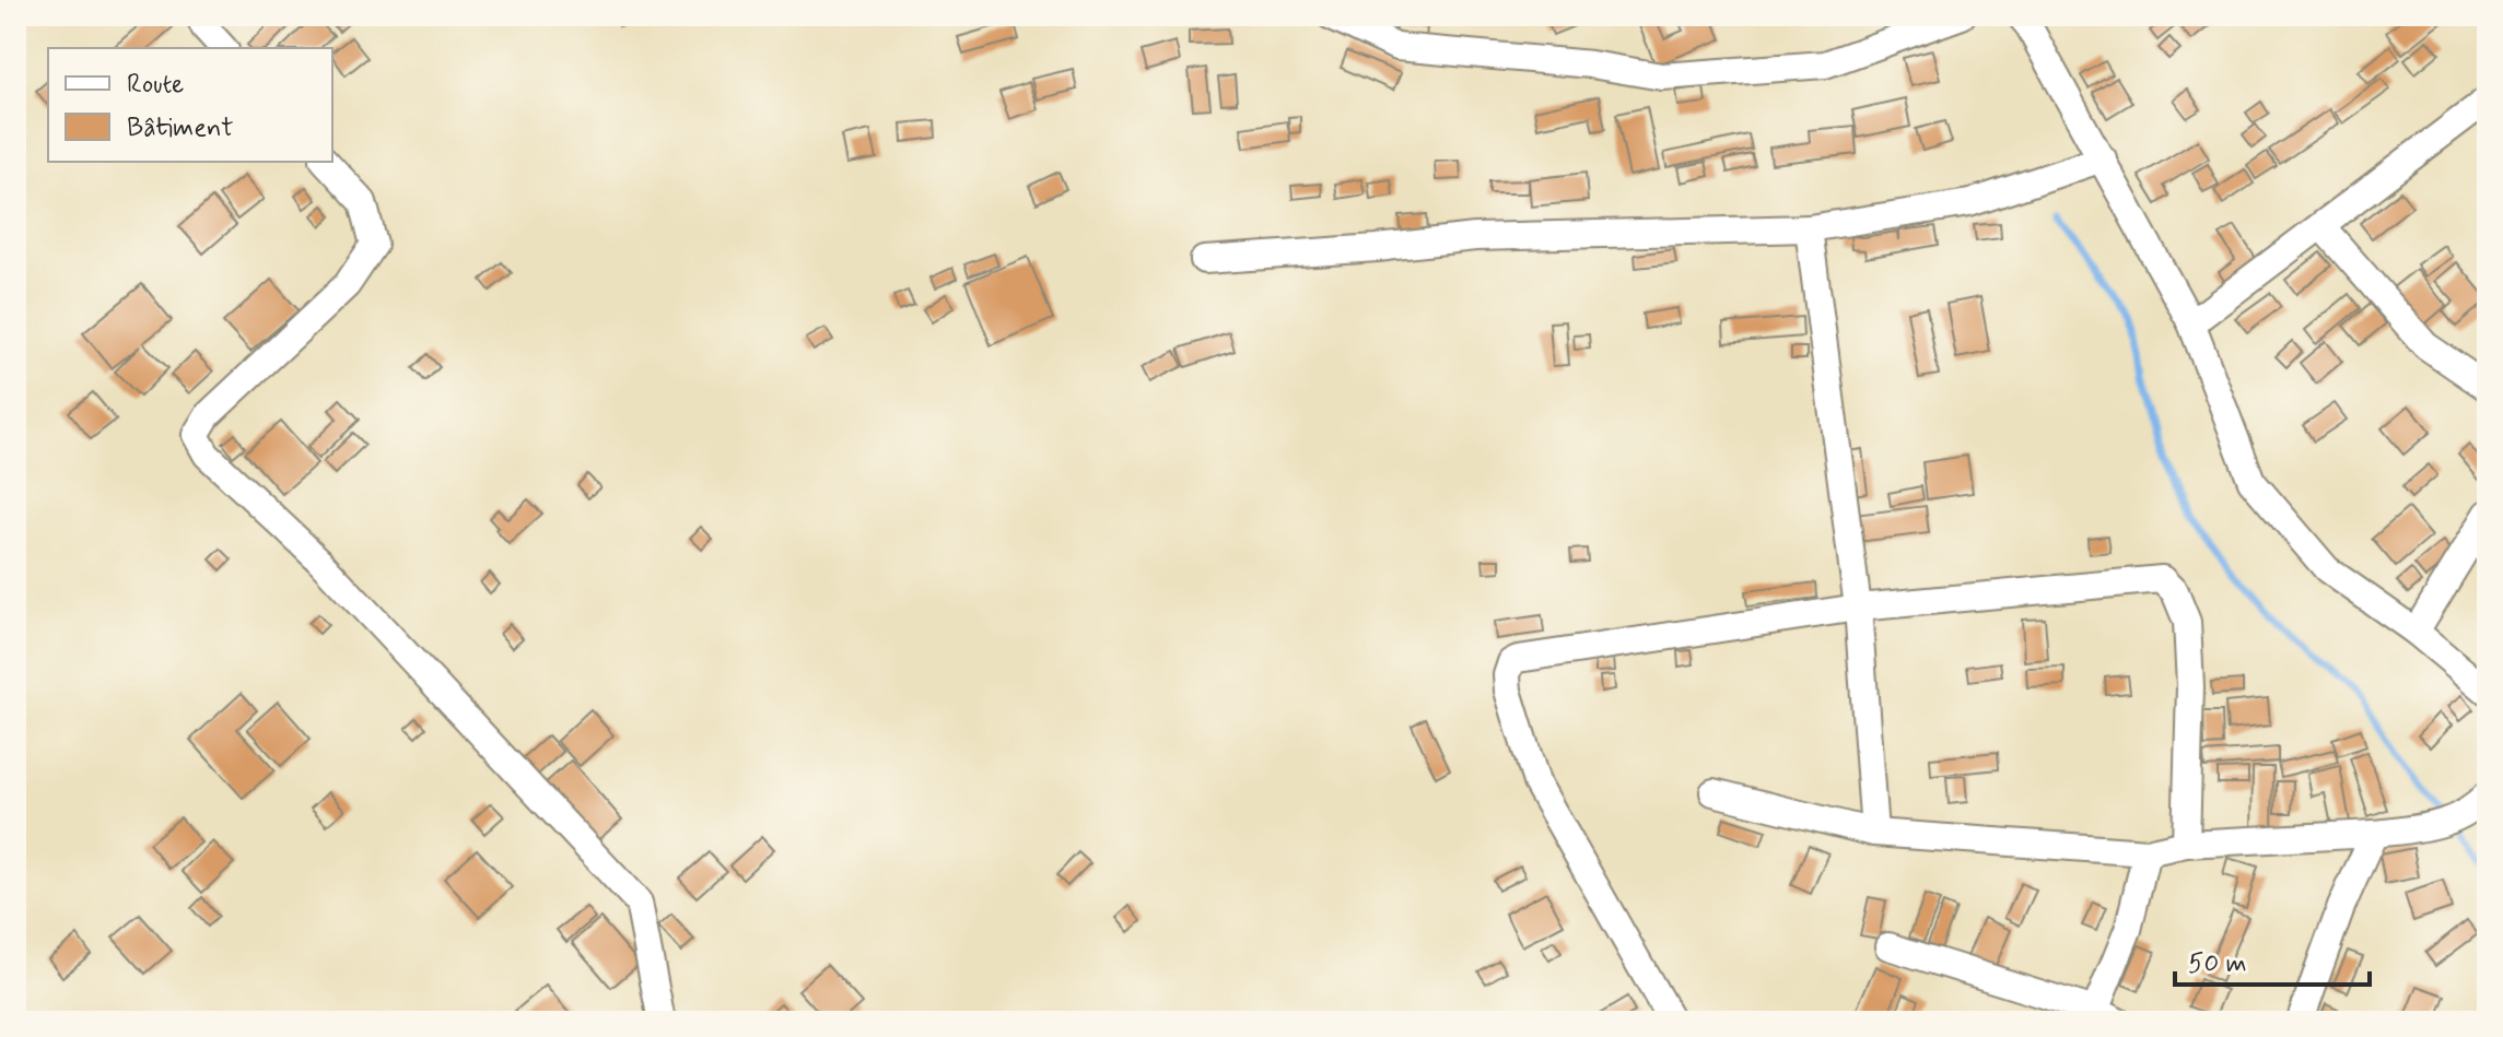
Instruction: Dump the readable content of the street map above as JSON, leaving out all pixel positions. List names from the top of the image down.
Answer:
{
  "legend": ["Route", "Bâtiment"],
  "scale_bar": "50 m"
}
